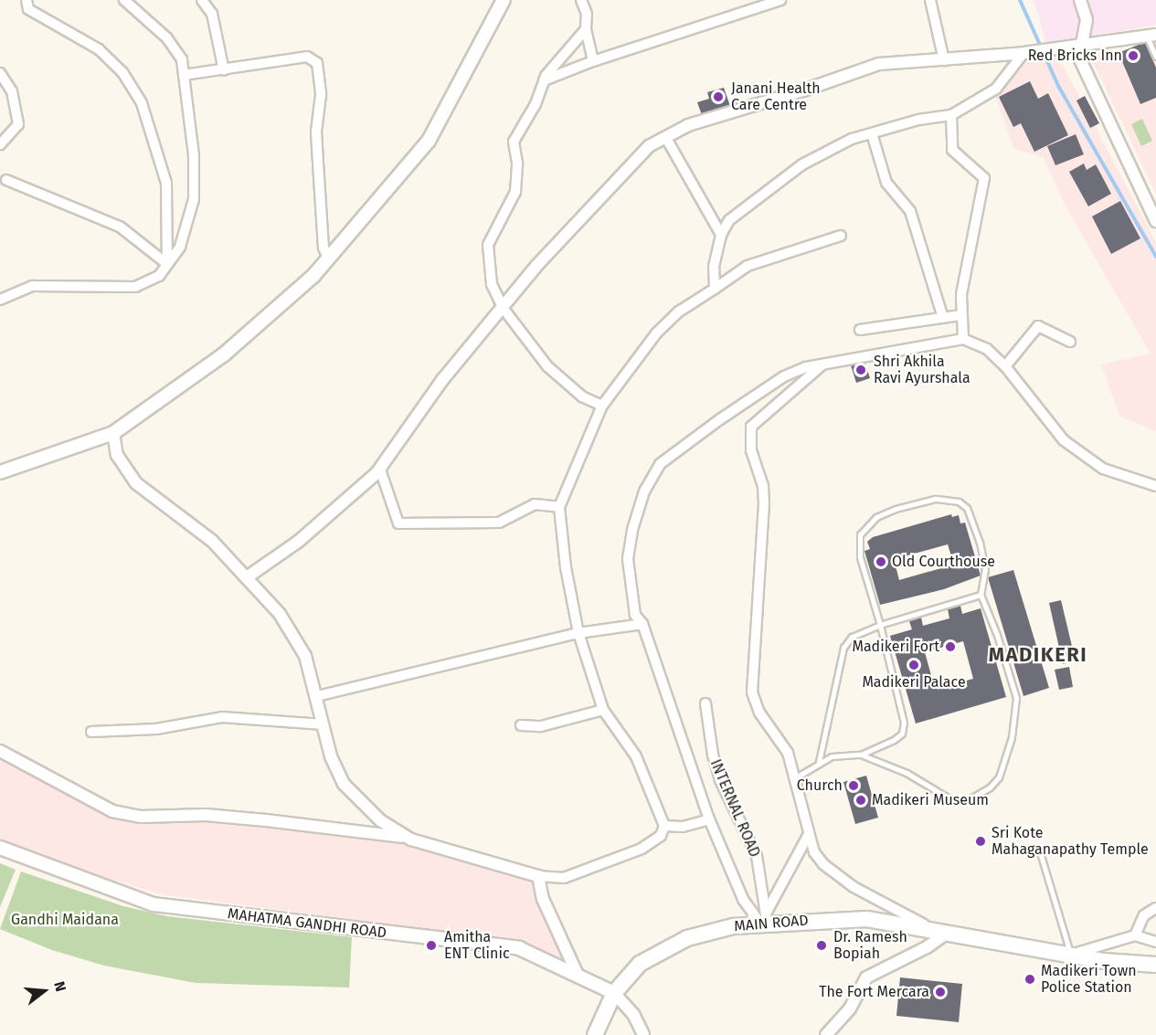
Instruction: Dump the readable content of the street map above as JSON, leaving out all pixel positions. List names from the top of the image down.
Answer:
{
  "streets": {
    "main road": ["MAHATMA GANDHI ROAD", "MAIN ROAD"],
    "street": ["INTERNAL ROAD"]
  },
  "crossings": [
    ["INTERNAL ROAD", "MAIN ROAD"],
    ["MAHATMA GANDHI ROAD", "MAIN ROAD"]
  ],
  "districts": ["MADIKERI"],
  "parks": ["Gandhi Maidana"],
  "places": [
    "Red Bricks Inn",
    "Janani Health Care Centre",
    "Shri Akhila Ravi Ayurshala",
    "Old Courthouse",
    "Madikeri Fort",
    "Madikeri Palace",
    "Church",
    "Madikeri Museum",
    "Sri Kote Mahaganapathy Temple",
    "Amitha ENT Clinic",
    "Dr. Ramesh Bopiah",
    "Madikeri Town Police Station",
    "The Fort Mercara"
  ],
  "north": "right"
}
